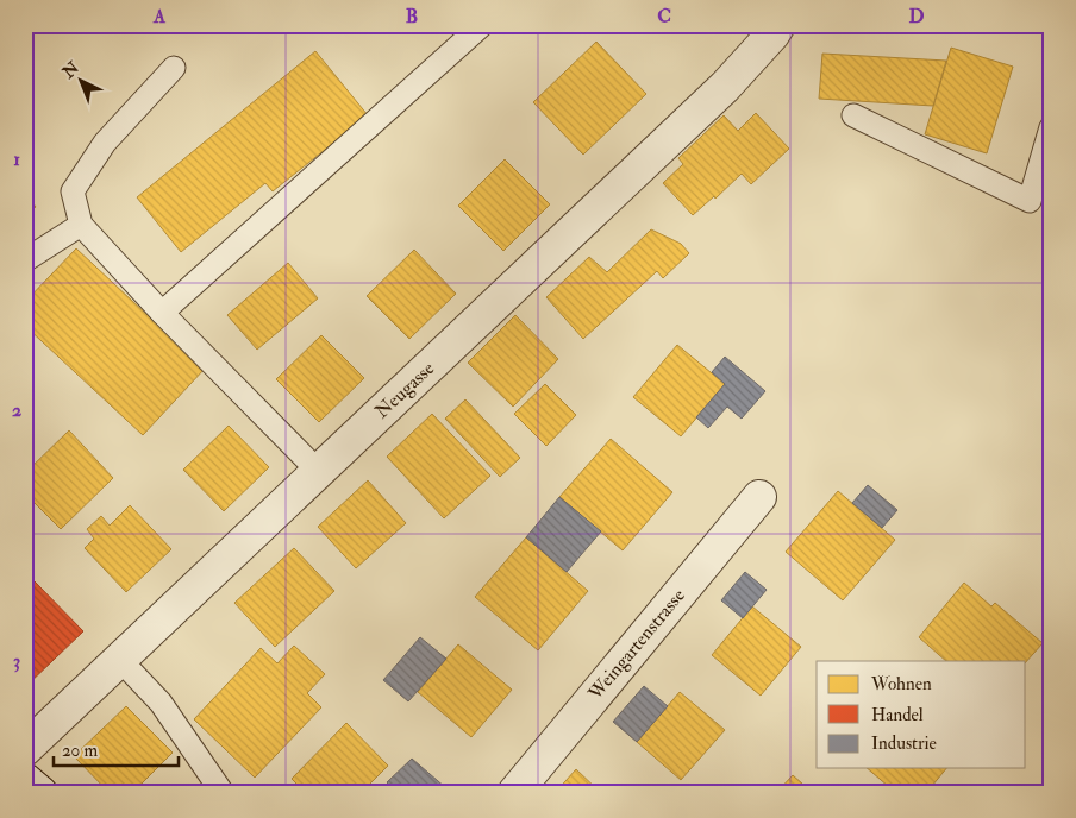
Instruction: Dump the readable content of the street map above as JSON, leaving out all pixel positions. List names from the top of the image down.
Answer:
{
  "streets": {
    "street": ["Neugasse", "Weingartenstrasse"]
  },
  "legend": ["Wohnen", "Handel", "Industrie"],
  "scale_bar": "20 m",
  "north": "top left",
  "grid": {
    "columns": [
      "A",
      "B",
      "C",
      "D"
    ],
    "rows": ["1", "2", "3"]
  }
}
